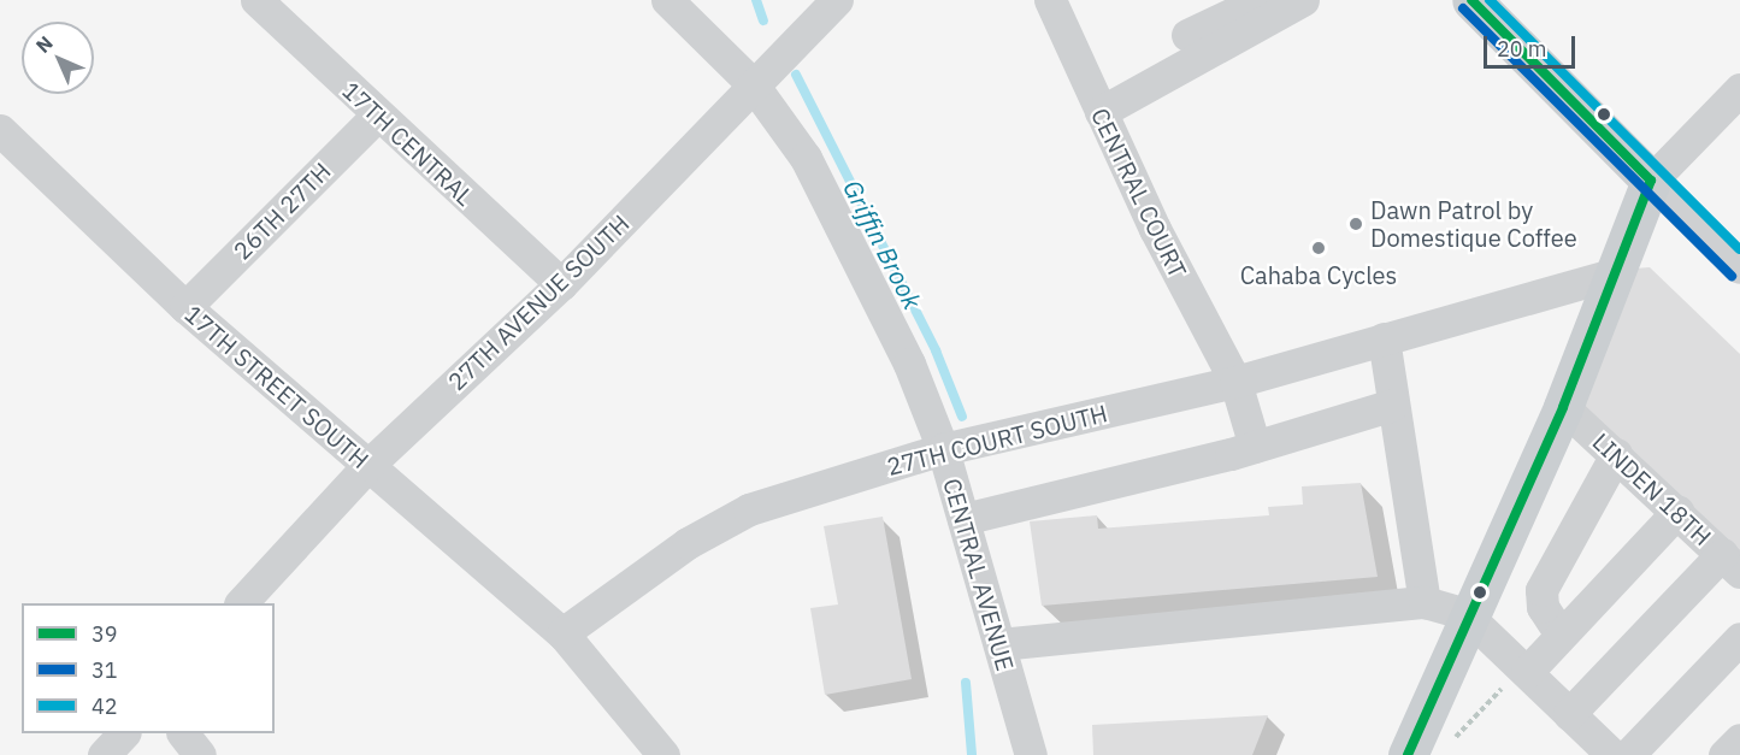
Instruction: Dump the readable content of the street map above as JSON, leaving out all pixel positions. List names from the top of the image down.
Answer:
{
  "streets": {
    "street": [
      "17TH CENTRAL",
      "CENTRAL COURT",
      "26TH 27TH",
      "27TH AVENUE SOUTH",
      "17TH STREET SOUTH",
      "27TH COURT SOUTH",
      "LINDEN 18TH",
      "CENTRAL AVENUE"
    ]
  },
  "crossings": [
    ["17TH CENTRAL", "26TH 27TH"],
    ["17TH CENTRAL", "27TH AVENUE SOUTH"],
    ["CENTRAL COURT", "27TH COURT SOUTH"],
    ["26TH 27TH", "17TH STREET SOUTH"],
    ["27TH AVENUE SOUTH", "17TH STREET SOUTH"],
    ["27TH AVENUE SOUTH", "CENTRAL AVENUE"],
    ["17TH STREET SOUTH", "27TH COURT SOUTH"],
    ["27TH COURT SOUTH", "CENTRAL AVENUE"]
  ],
  "water": ["Griffin Brook"],
  "places": ["Dawn Patrol by Domestique Coffee", "Cahaba Cycles"],
  "lines": ["transit line 39", "transit line 42", "transit line 31"],
  "legend": ["39", "31", "42"],
  "scale_bar": "20 m",
  "north": "top left"
}
